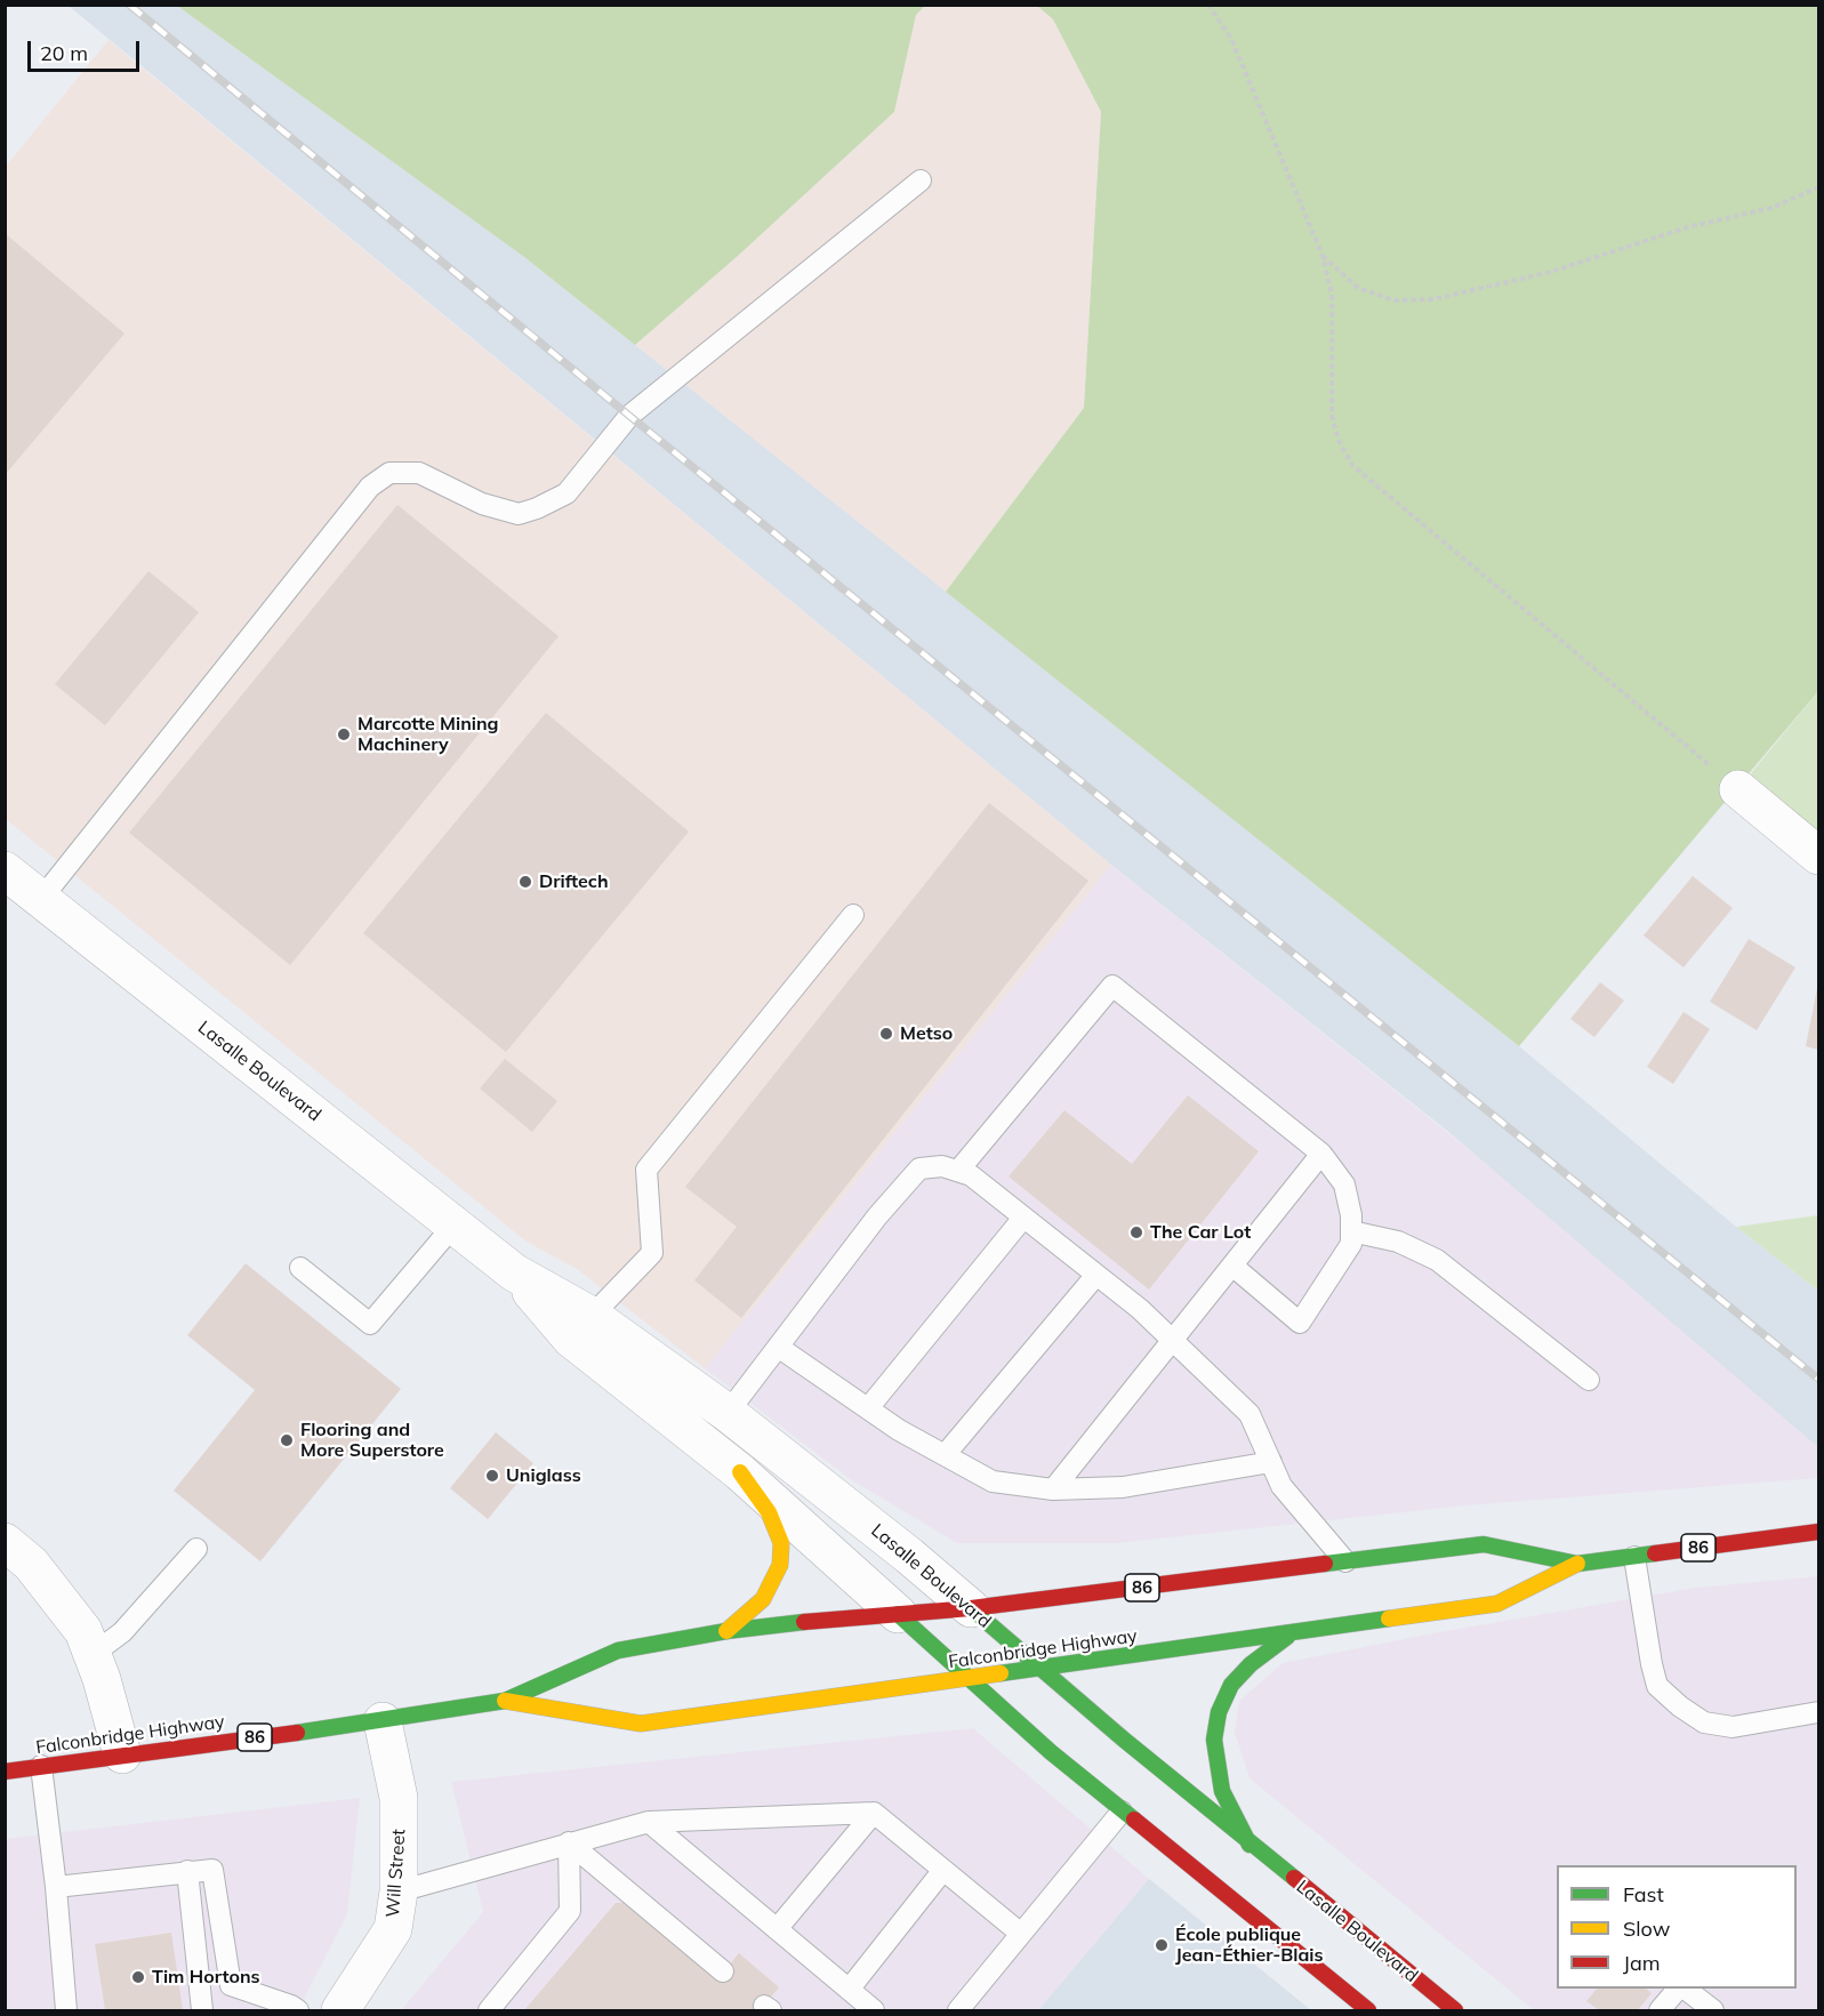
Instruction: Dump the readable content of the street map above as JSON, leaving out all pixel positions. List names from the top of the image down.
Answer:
{
  "streets": {
    "main road": ["Lasalle Boulevard", "86", "Falconbridge Highway"],
    "street": ["Will Street"]
  },
  "crossings": [
    ["Lasalle Boulevard", "Falconbridge Highway"],
    ["Falconbridge Highway", "Will Street"]
  ],
  "places": [
    "Marcotte Mining Machinery",
    "Driftech",
    "Metso",
    "The Car Lot",
    "Flooring and More Superstore",
    "Uniglass",
    "École publique Jean-Éthier-Blais",
    "Tim Hortons"
  ],
  "legend": ["Fast", "Slow", "Jam"],
  "scale_bar": "20 m"
}
